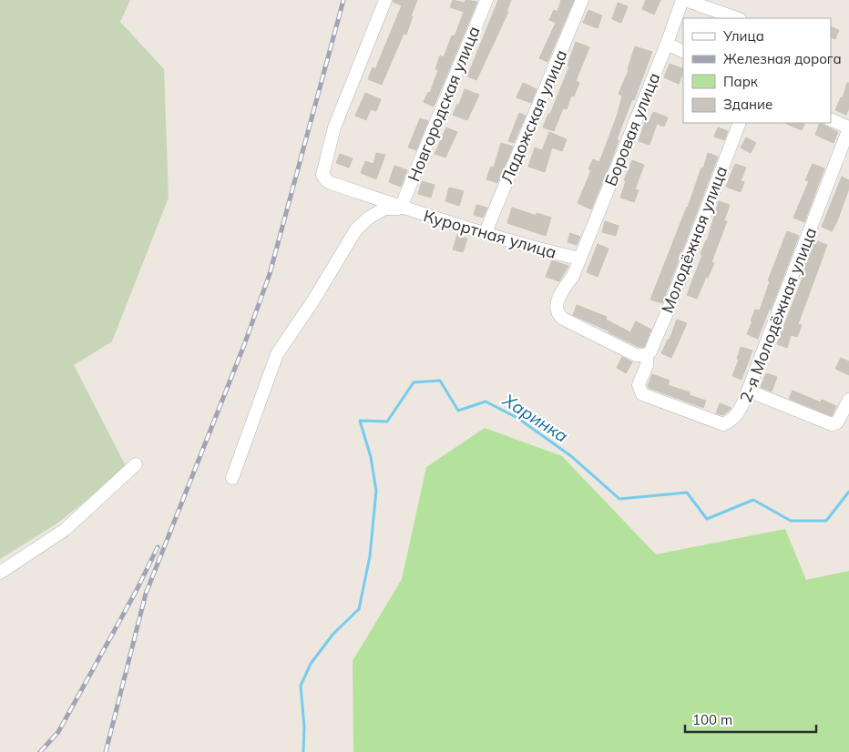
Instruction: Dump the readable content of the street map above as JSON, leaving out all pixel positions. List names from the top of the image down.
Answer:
{
  "streets": {
    "street": [
      "Новгородская улица",
      "Ладожская улица",
      "Боровая улица",
      "Курортная улица",
      "Молодёжная улица",
      "2-я Молодёжная улица"
    ]
  },
  "crossings": [
    ["Новгородская улица", "Курортная улица"],
    ["Ладожская улица", "Курортная улица"],
    ["Боровая улица", "Курортная улица"],
    ["Боровая улица", "Молодёжная улица"],
    ["Боровая улица", "2-я Молодёжная улица"],
    ["Молодёжная улица", "2-я Молодёжная улица"]
  ],
  "water": ["Харинка"],
  "legend": [
    "Улица",
    "Железная дорога",
    "Парк",
    "Здание"
  ],
  "scale_bar": "100 m"
}
